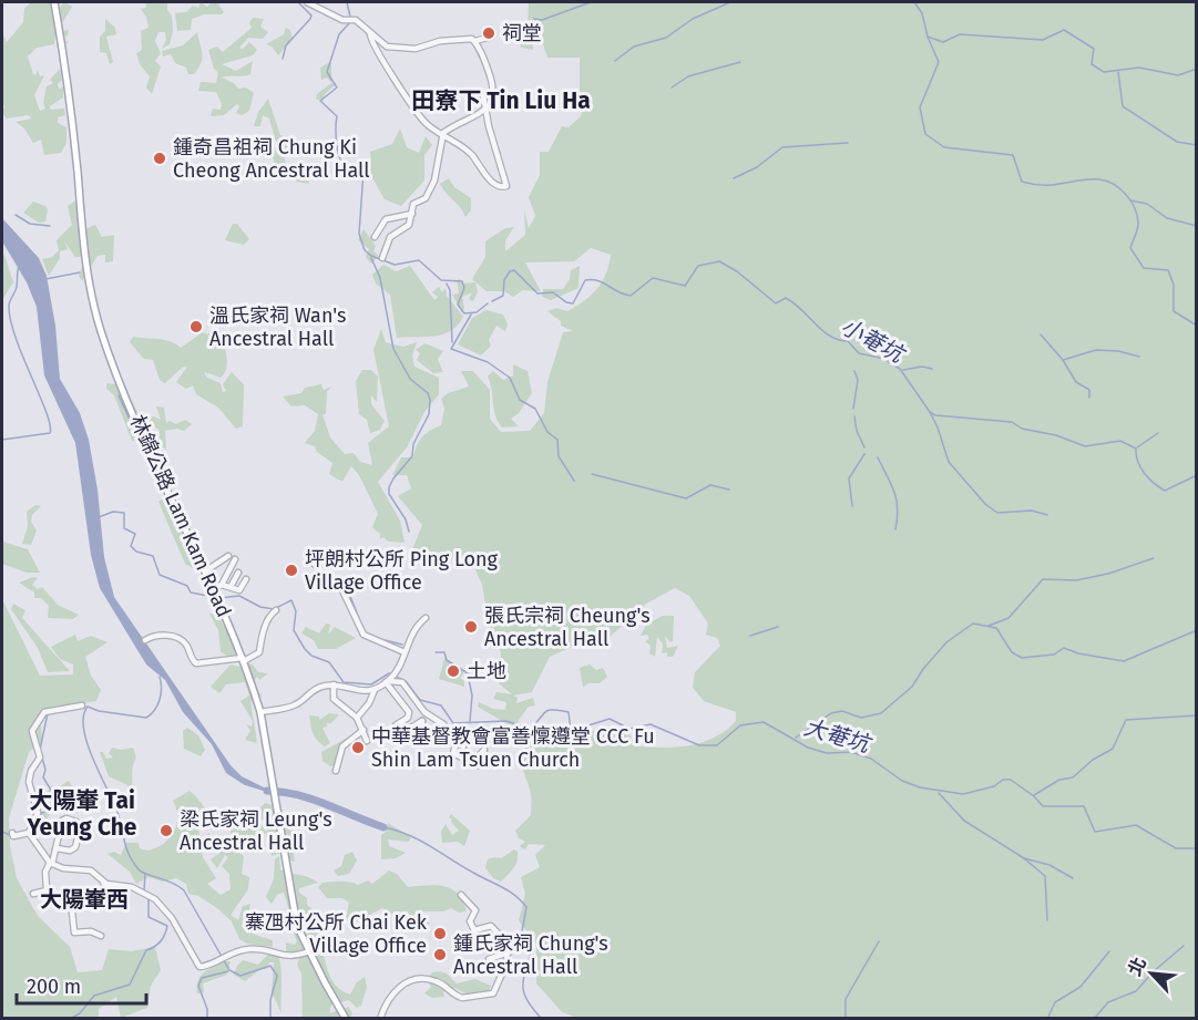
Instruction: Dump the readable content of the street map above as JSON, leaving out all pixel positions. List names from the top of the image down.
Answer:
{
  "streets": {
    "main road": ["林錦公路 Lam Kam Road"]
  },
  "districts": ["田寮下 Tin Liu Ha", "大陽輋 Tai Yeung Che", "大陽輋西"],
  "water": ["小菴坑", "大菴坑"],
  "places": [
    "祠堂",
    "鍾奇昌祖祠 Chung Ki Cheong Ancestral Hall",
    "溫氏家祠 Wan's Ancestral Hall",
    "坪朗村公所 Ping Long Village Office",
    "張氏宗祠 Cheung's Ancestral Hall",
    "土地",
    "中華基督教會富善懍遵堂 CCC Fu Shin Lam Tsuen Church",
    "梁氏家祠 Leung's Ancestral Hall",
    "寨乪村公所 Chai Kek Village Office",
    "鍾氏家祠 Chung's Ancestral Hall"
  ],
  "scale_bar": "200 m",
  "north": "top left"
}
